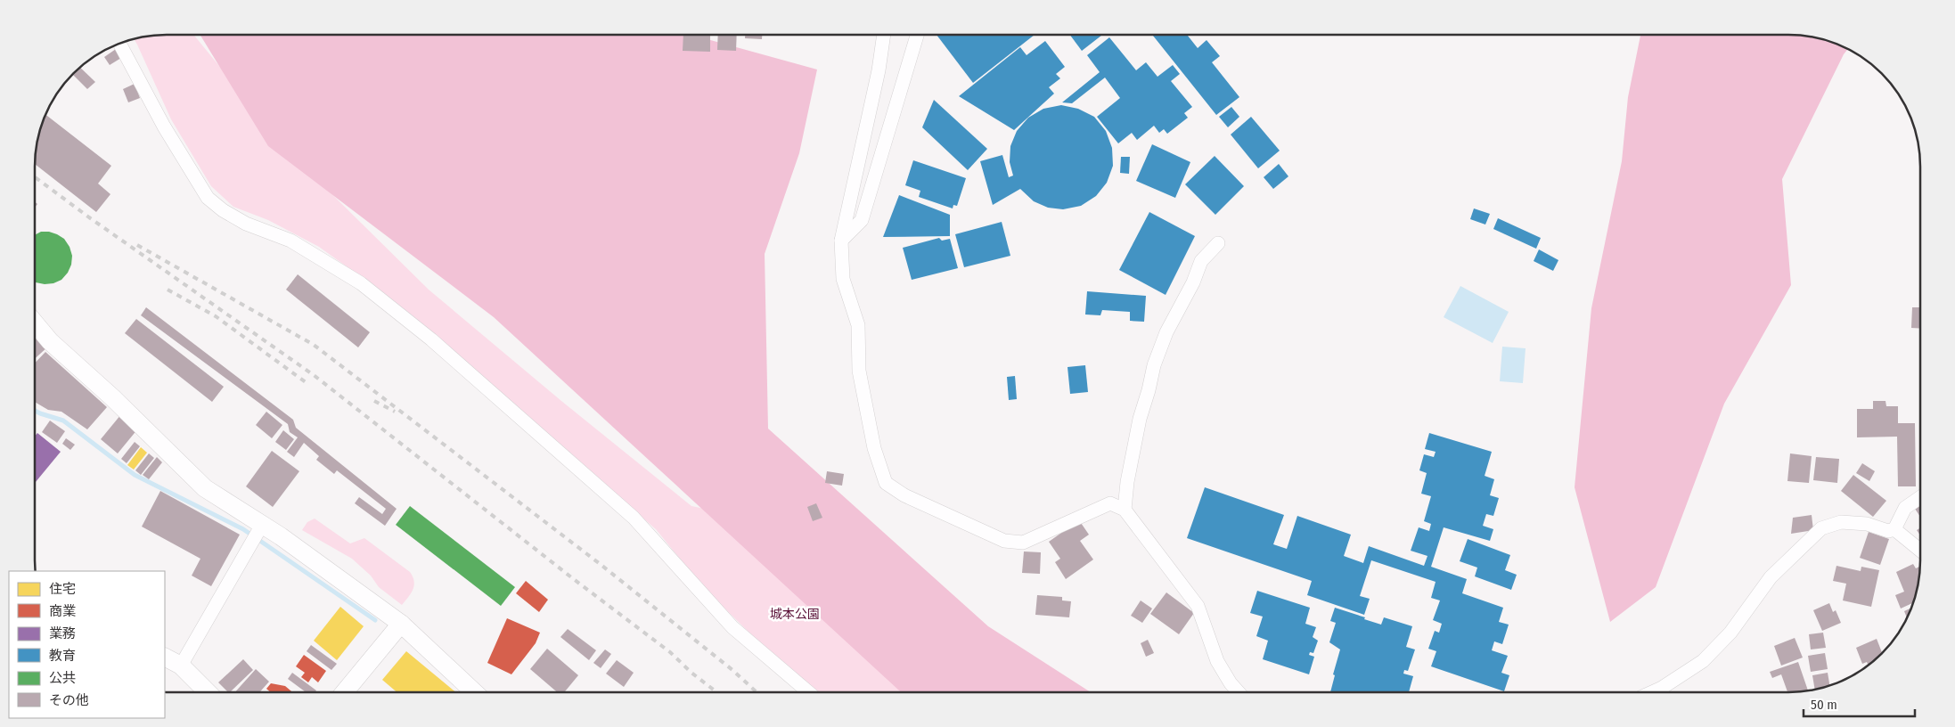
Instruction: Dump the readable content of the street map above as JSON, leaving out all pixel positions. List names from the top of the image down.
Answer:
{
  "parks": ["城本公園"],
  "legend": [
    "住宅",
    "商業",
    "業務",
    "教育",
    "公共",
    "その他"
  ],
  "scale_bar": "50 m"
}
